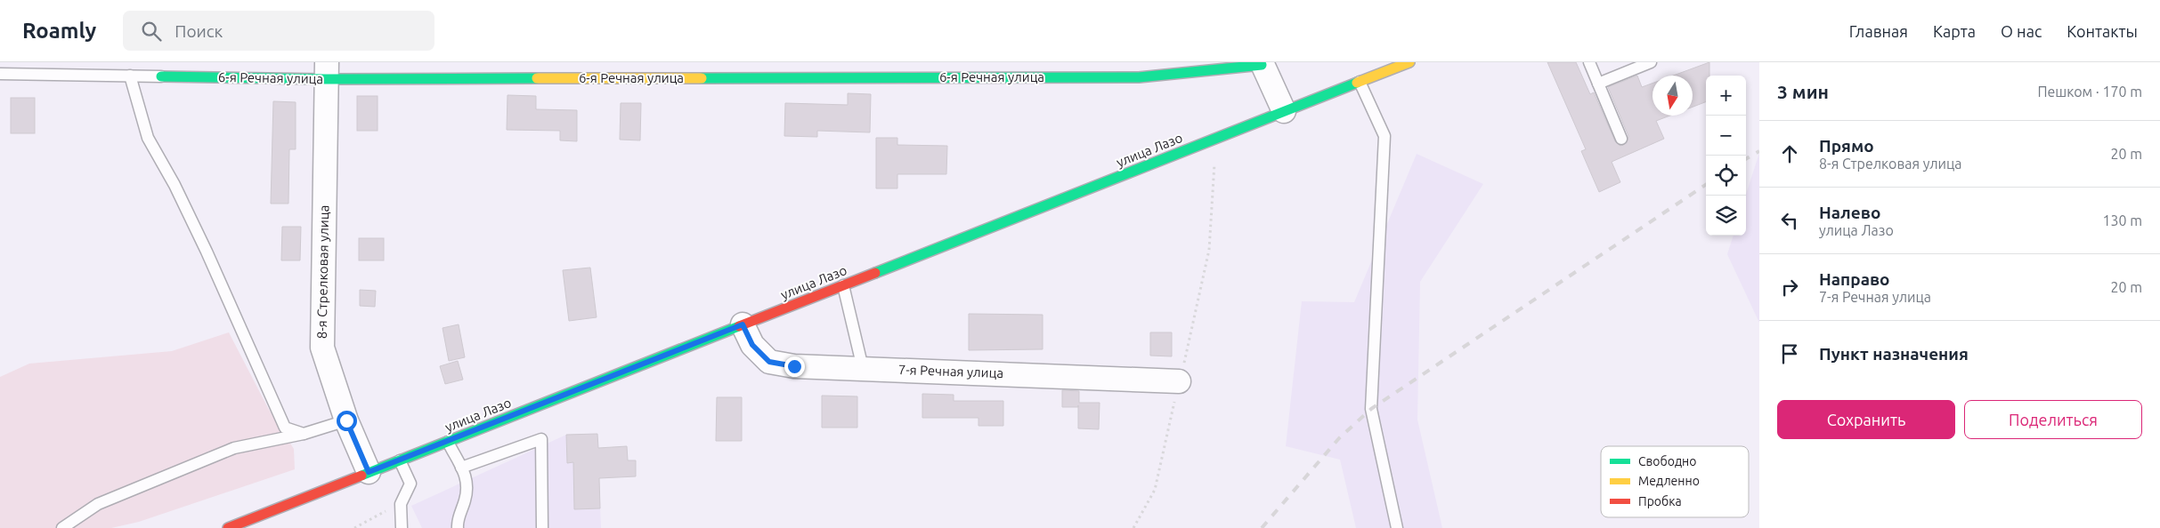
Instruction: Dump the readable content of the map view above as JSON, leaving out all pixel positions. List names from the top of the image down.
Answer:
{
  "streets": {
    "main road": ["6-я Речная улица", "улица Лазо"],
    "street": ["8-я Стрелковая улица", "7-я Речная улица"]
  },
  "crossings": [
    ["6-я Речная улица", "8-я Стрелковая улица"],
    ["улица Лазо", "8-я Стрелковая улица"],
    ["улица Лазо", "7-я Речная улица"]
  ],
  "legend": ["Свободно", "Медленно", "Пробка"],
  "north": "bottom",
  "page": {
    "header": "Roamly",
    "search": "Поиск",
    "nav": [
      "Главная",
      "Карта",
      "О нас",
      "Контакты"
    ],
    "heading": ["3 мин", "Пешком · 170 m"],
    "map_buttons": ["+", "−"],
    "list": [
      ["Прямо", "8-я Стрелковая улица", "20 m"],
      ["Налево", "улица Лазо", "130 m"],
      ["Направо", "7-я Речная улица", "20 m"],
      "Пункт назначения"
    ],
    "buttons": ["Сохранить", "Поделиться"]
  }
}
